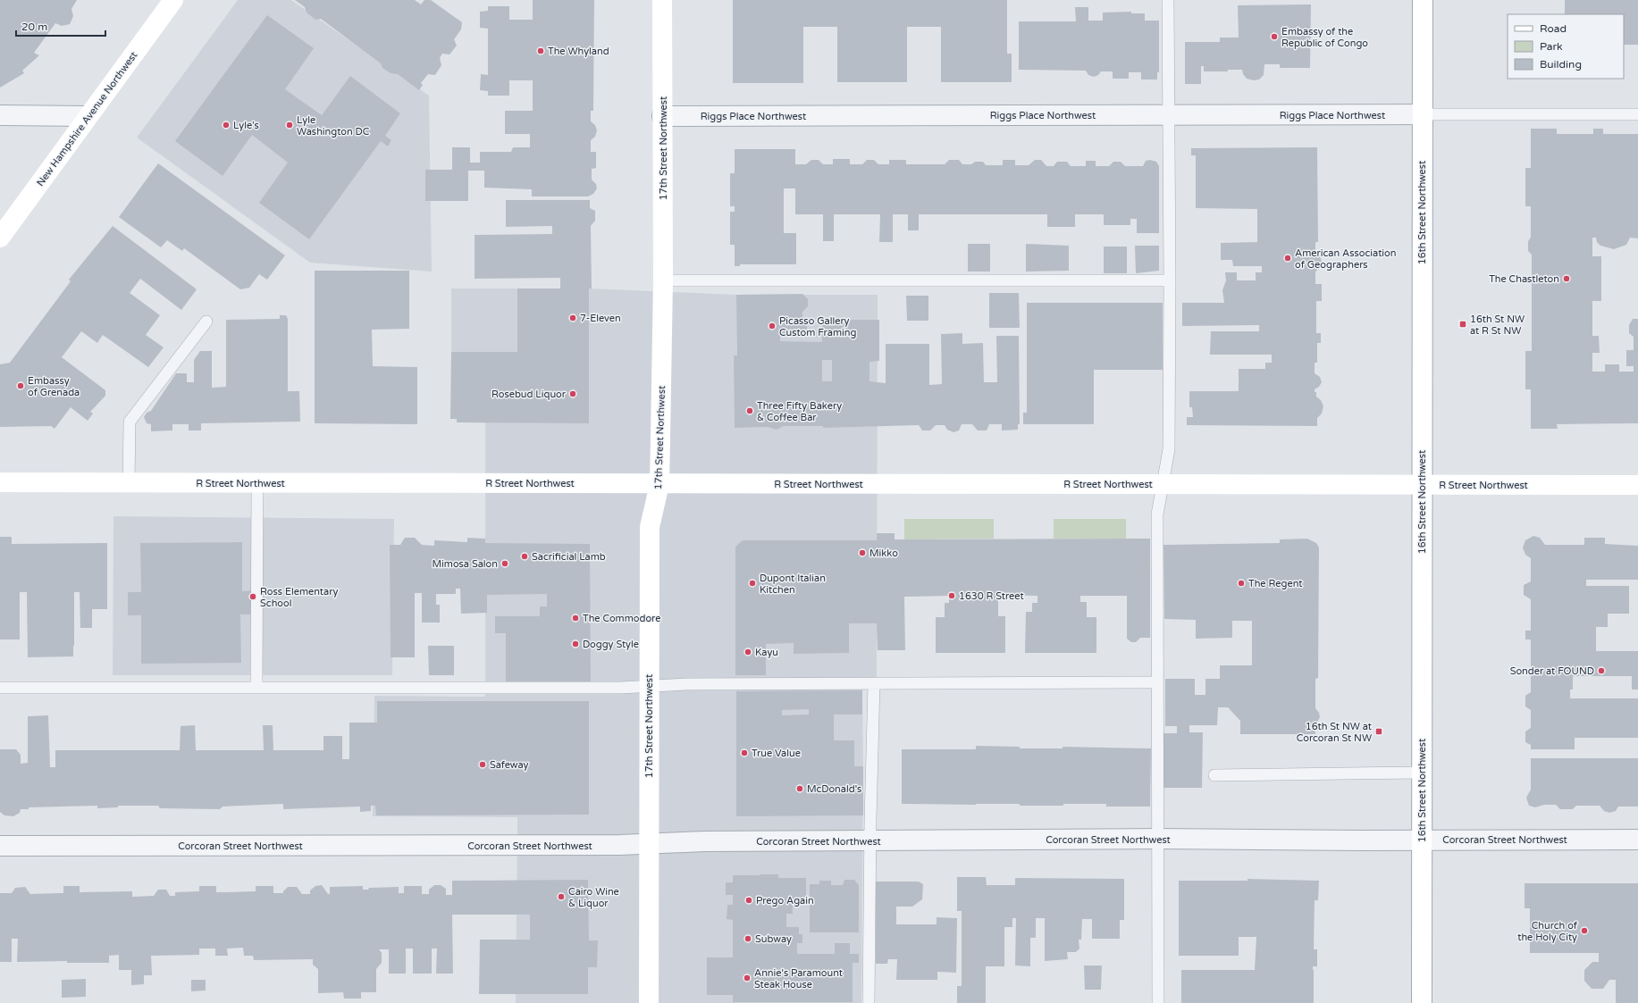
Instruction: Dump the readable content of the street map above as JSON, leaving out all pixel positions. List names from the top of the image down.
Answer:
{
  "streets": {
    "main road": [
      "New Hampshire Avenue Northwest",
      "17th Street Northwest",
      "16th Street Northwest",
      "R Street Northwest"
    ],
    "street": ["Riggs Place Northwest", "Corcoran Street Northwest"]
  },
  "crossings": [
    ["Riggs Place Northwest", "17th Street Northwest"],
    ["Riggs Place Northwest", "16th Street Northwest"],
    ["17th Street Northwest", "R Street Northwest"],
    ["17th Street Northwest", "Corcoran Street Northwest"],
    ["16th Street Northwest", "R Street Northwest"],
    ["16th Street Northwest", "Corcoran Street Northwest"]
  ],
  "places": {
    "other": [
      "Embassy of the Republic of Congo",
      "The Whyland",
      "Lyle’s",
      "Lyle Washington DC",
      "American Association of Geographers",
      "The Chastleton",
      "7-Eleven",
      "Picasso Gallery Custom Framing",
      "Embassy of Grenada",
      "Rosebud Liquor",
      "Three Fifty Bakery & Coffee Bar",
      "Mikko",
      "Sacrificial Lamb",
      "Mimosa Salon",
      "Dupont Italian Kitchen",
      "The Regent",
      "1630 R Street",
      "Ross Elementary School",
      "The Commodore",
      "Doggy Style",
      "Kayu",
      "Sonder at FOUND",
      "True Value",
      "Safeway",
      "McDonald's",
      "Cairo Wine & Liquor",
      "Prego Again",
      "Church of the Holy City",
      "Subway",
      "Annie's Paramount Steak House"
    ],
    "transit": ["16th St NW at R St NW", "16th St NW at Corcoran St NW"]
  },
  "legend": ["Road", "Park", "Building"],
  "scale_bar": "20 m"
}
